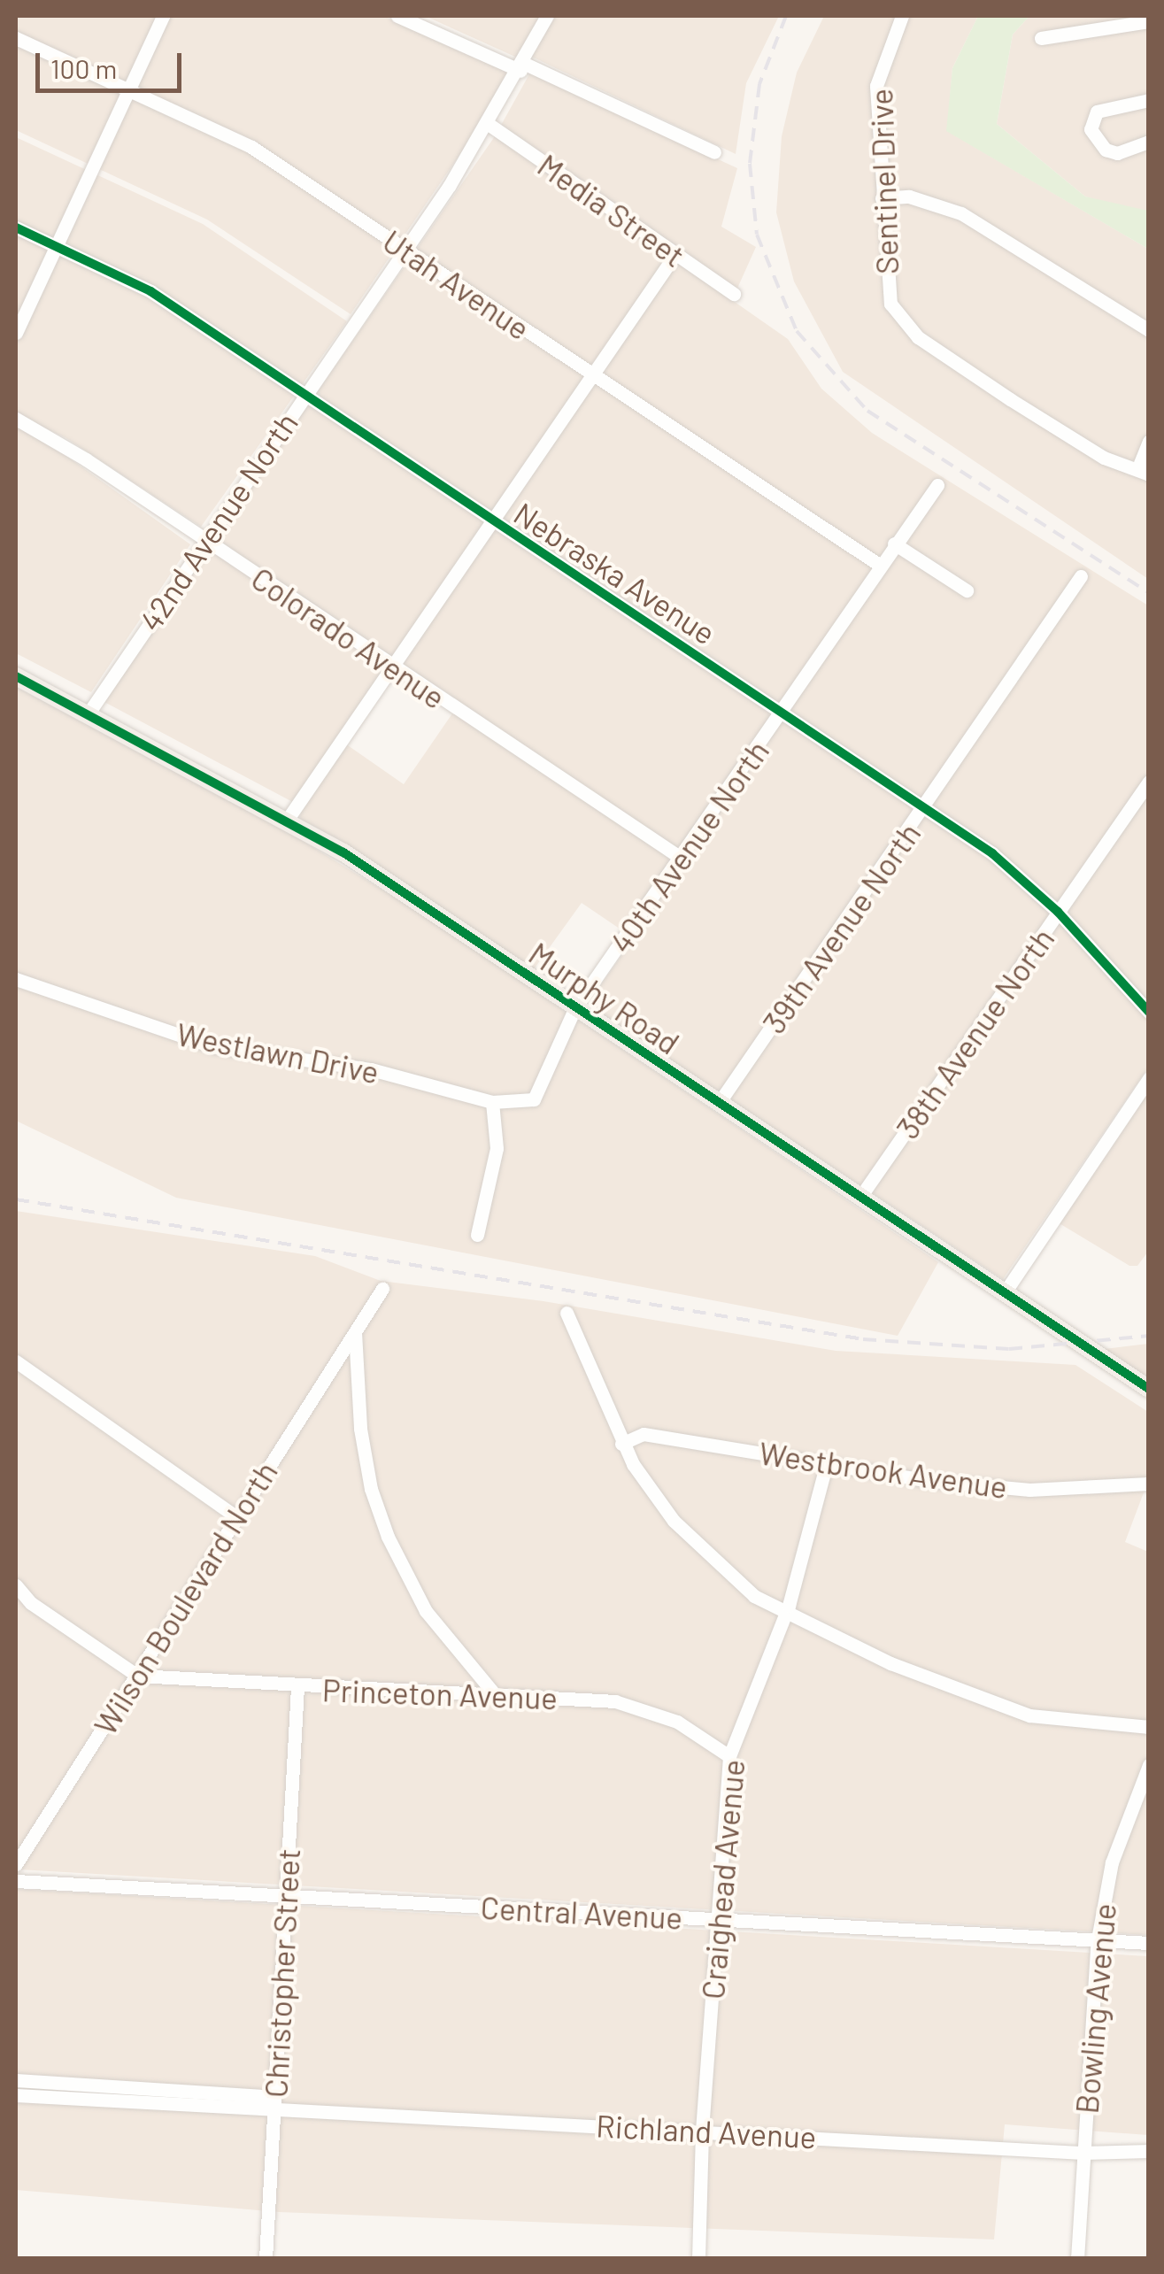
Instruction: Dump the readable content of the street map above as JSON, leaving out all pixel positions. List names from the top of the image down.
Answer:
{
  "streets": {
    "main road": ["Murphy Road"],
    "street": [
      "Sentinel Drive",
      "Media Street",
      "Utah Avenue",
      "42nd Avenue North",
      "Nebraska Avenue",
      "Colorado Avenue",
      "40th Avenue North",
      "39th Avenue North",
      "38th Avenue North",
      "Westlawn Drive",
      "Westbrook Avenue",
      "Wilson Boulevard North",
      "Princeton Avenue",
      "Craighead Avenue",
      "Central Avenue",
      "Christopher Street",
      "Bowling Avenue",
      "Richland Avenue"
    ]
  },
  "crossings": [
    ["Media Street", "42nd Avenue North"],
    ["Utah Avenue", "42nd Avenue North"],
    ["Utah Avenue", "40th Avenue North"],
    ["42nd Avenue North", "Nebraska Avenue"],
    ["42nd Avenue North", "Colorado Avenue"],
    ["42nd Avenue North", "Murphy Road"],
    ["Nebraska Avenue", "40th Avenue North"],
    ["Nebraska Avenue", "39th Avenue North"],
    ["Nebraska Avenue", "38th Avenue North"],
    ["Colorado Avenue", "40th Avenue North"],
    ["40th Avenue North", "Murphy Road"],
    ["40th Avenue North", "Westlawn Drive"],
    ["39th Avenue North", "Murphy Road"],
    ["Murphy Road", "38th Avenue North"],
    ["Westbrook Avenue", "Craighead Avenue"],
    ["Wilson Boulevard North", "Princeton Avenue"],
    ["Princeton Avenue", "Craighead Avenue"],
    ["Princeton Avenue", "Christopher Street"],
    ["Craighead Avenue", "Central Avenue"],
    ["Craighead Avenue", "Richland Avenue"],
    ["Central Avenue", "Christopher Street"],
    ["Central Avenue", "Bowling Avenue"],
    ["Christopher Street", "Richland Avenue"],
    ["Bowling Avenue", "Richland Avenue"]
  ],
  "scale_bar": "100 m"
}
